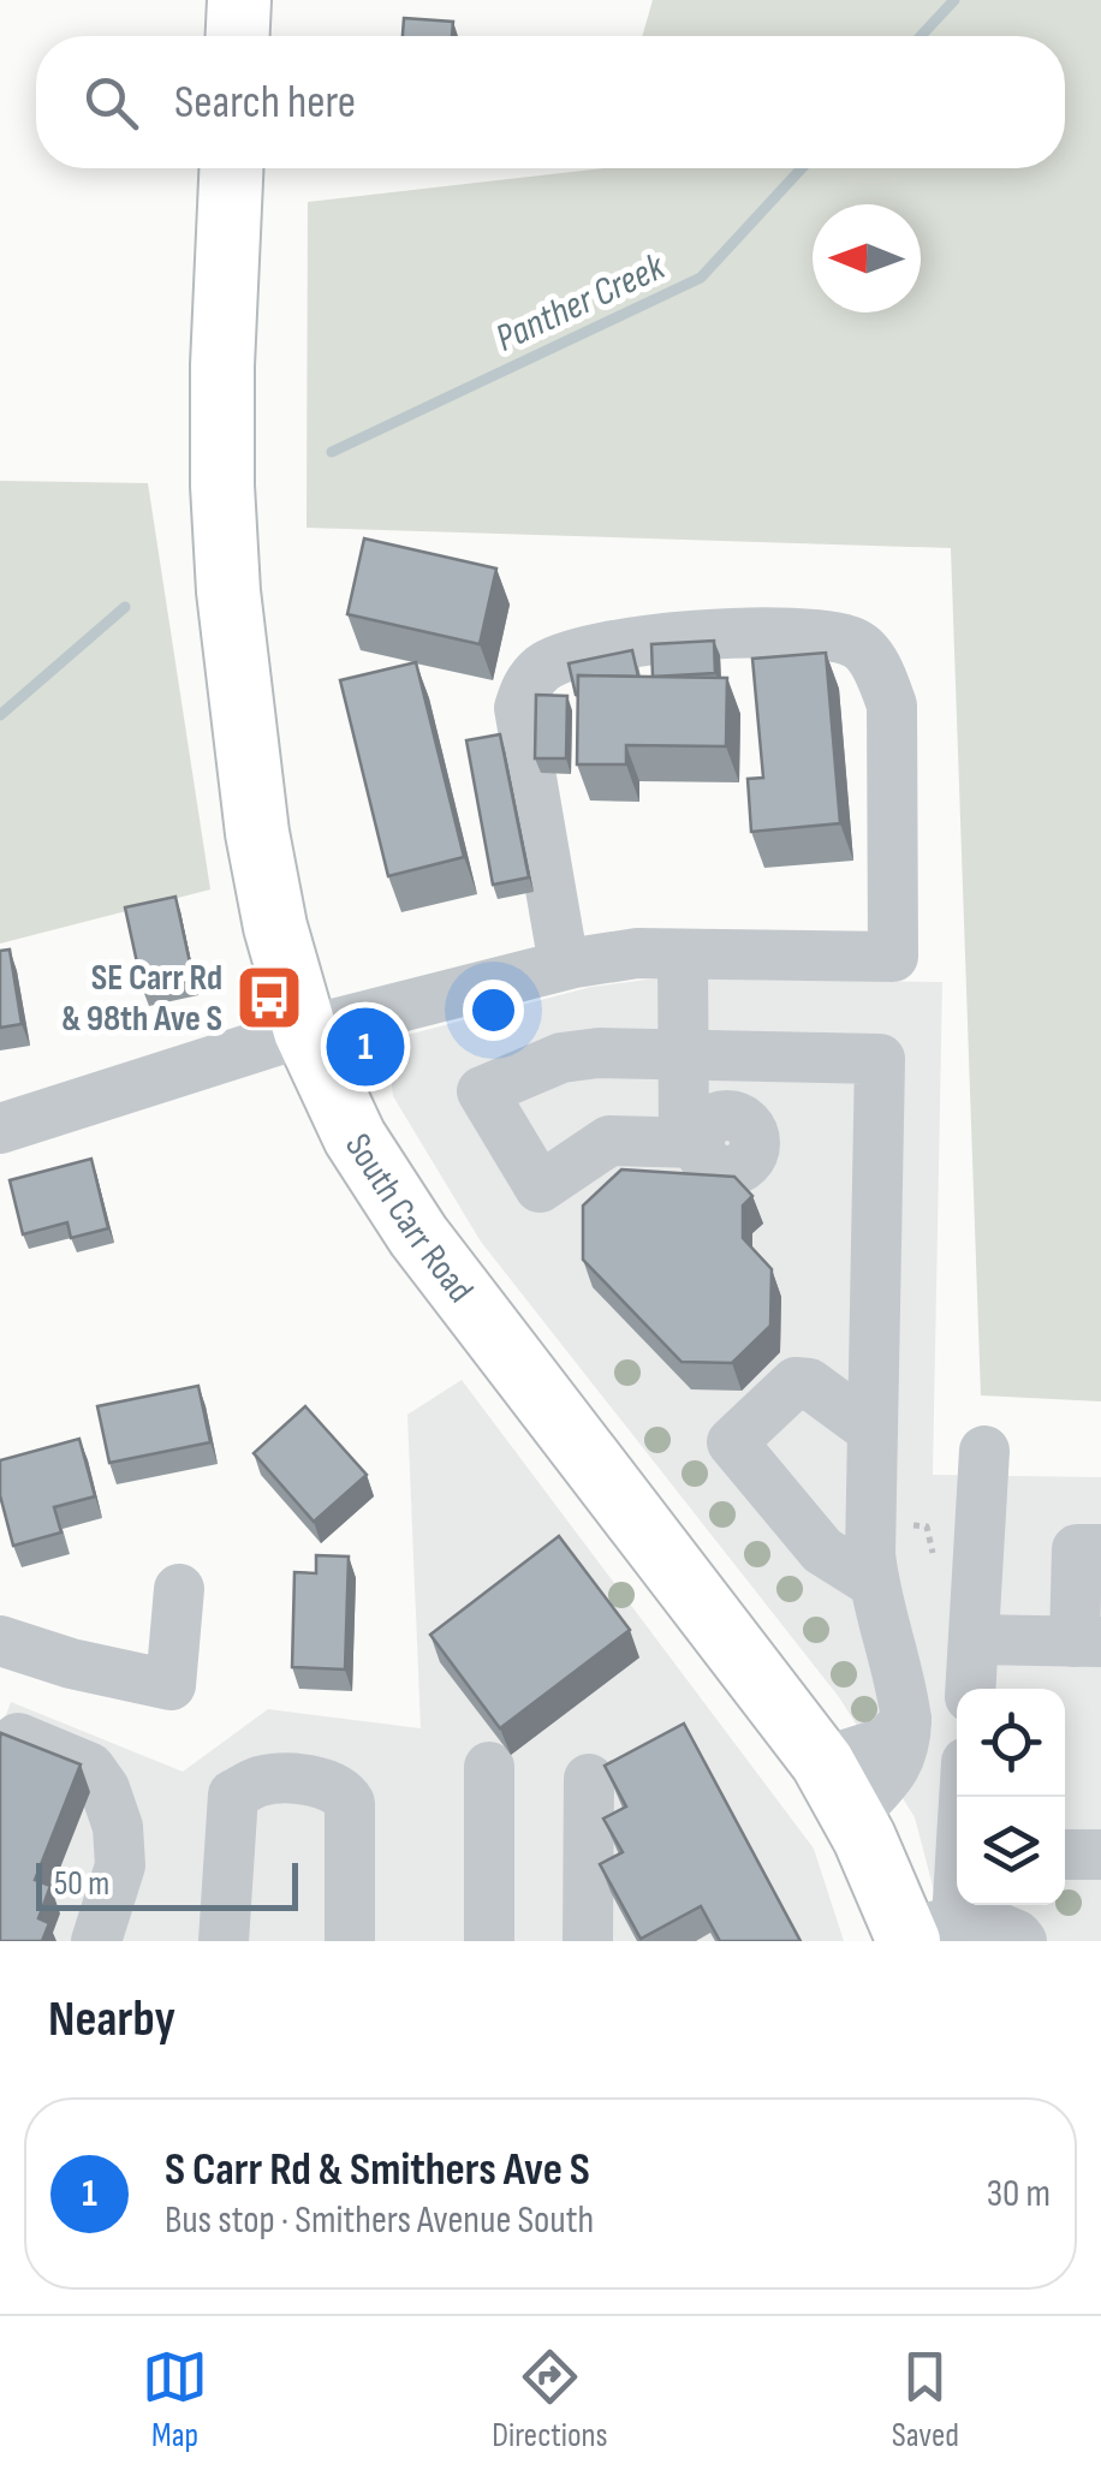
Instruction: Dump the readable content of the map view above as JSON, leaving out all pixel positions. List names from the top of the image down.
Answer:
{
  "streets": {
    "main road": ["South Carr Road"]
  },
  "water": ["Panther Creek"],
  "places": {
    "bus stop": ["SE Carr Rd & 98th Ave S"]
  },
  "scale_bar": "50 m",
  "north": "left",
  "page": {
    "search": "Search here",
    "pins": "1",
    "scale": "50 m",
    "heading": "Nearby",
    "list": [
      {
        "mark": "1",
        "name": "S Carr Rd & Smithers Ave S",
        "note": "Bus stop · Smithers Avenue South",
        "value": "30 m"
      }
    ],
    "nav": ["Map", "Directions", "Saved"]
  }
}
